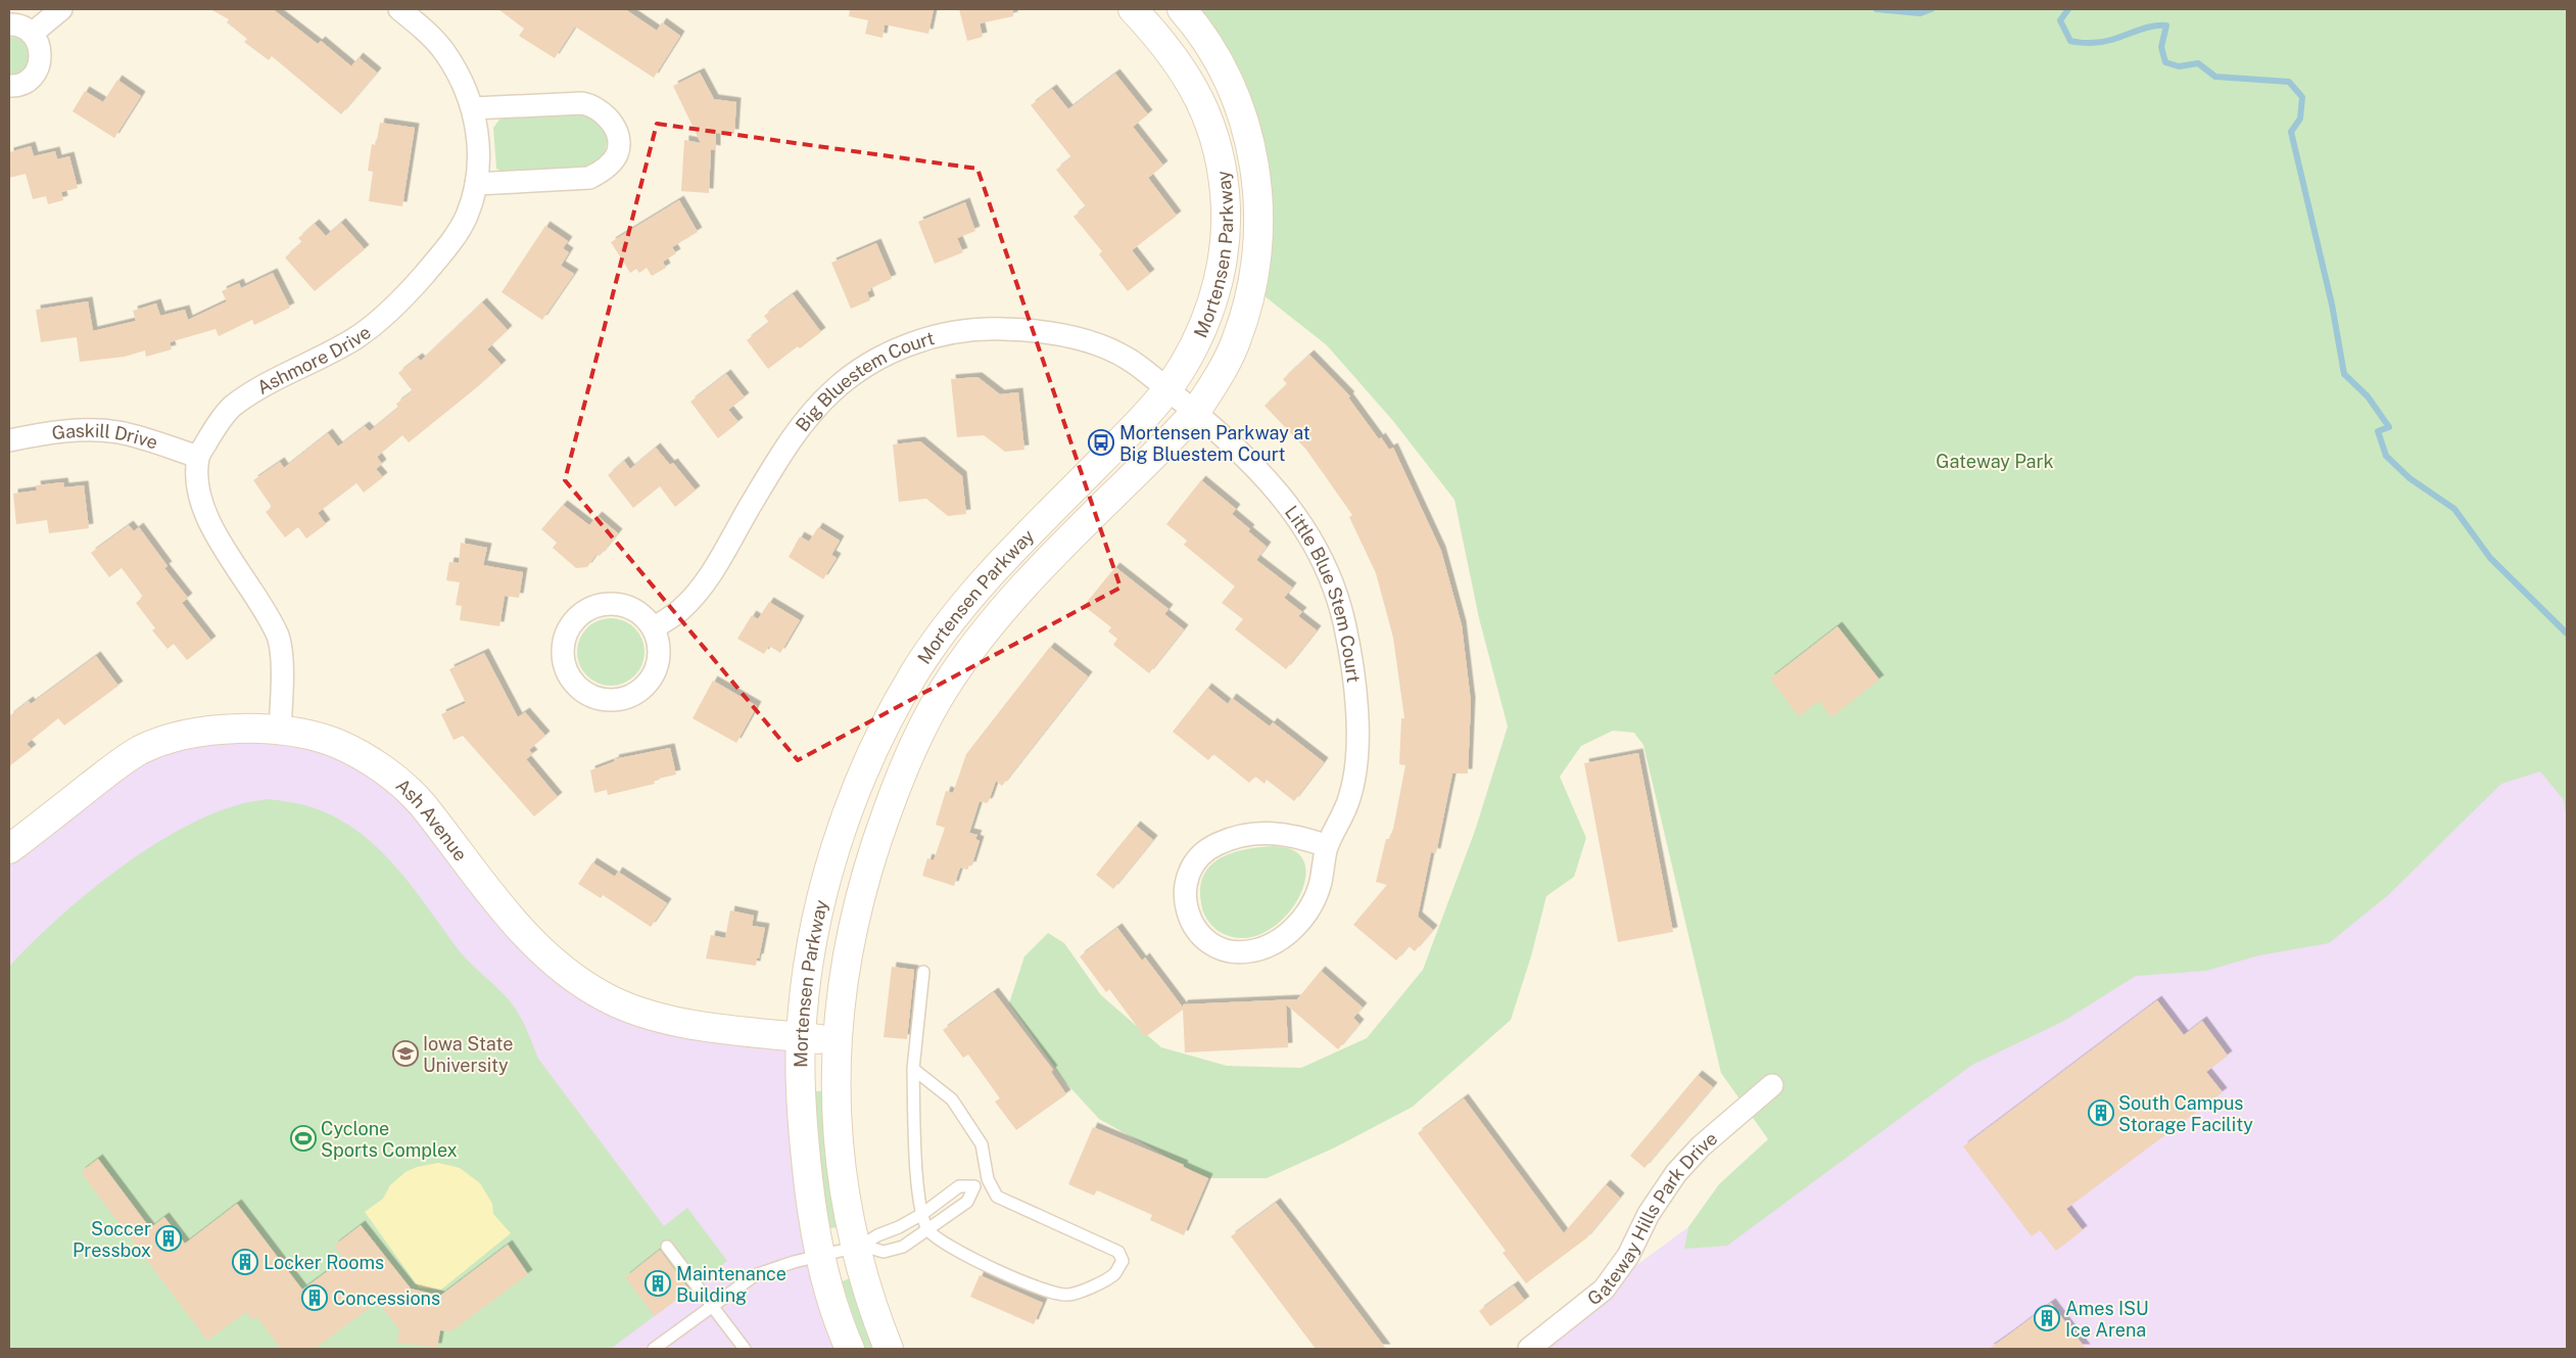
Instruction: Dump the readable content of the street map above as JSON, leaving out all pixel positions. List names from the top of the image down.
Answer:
{
  "streets": {
    "street": [
      "Mortensen Parkway",
      "Ashmore Drive",
      "Big Bluestem Court",
      "Gaskill Drive",
      "Little Blue Stem Court",
      "Ash Avenue",
      "Gateway Hills Park Drive"
    ]
  },
  "crossings": [
    ["Mortensen Parkway", "Big Bluestem Court"],
    ["Mortensen Parkway", "Little Blue Stem Court"],
    ["Mortensen Parkway", "Ash Avenue"],
    ["Ashmore Drive", "Gaskill Drive"],
    ["Big Bluestem Court", "Little Blue Stem Court"]
  ],
  "parks": ["Gateway Park"],
  "places": {
    "bus stop": ["Mortensen Parkway at Big Bluestem Court"],
    "school or university": ["Iowa State University"],
    "building": [
      "South Campus Storage Facility",
      "Soccer Pressbox",
      "Locker Rooms",
      "Maintenance Building",
      "Concessions",
      "Ames ISU Ice Arena"
    ],
    "sports": ["Cyclone Sports Complex"]
  }
}
